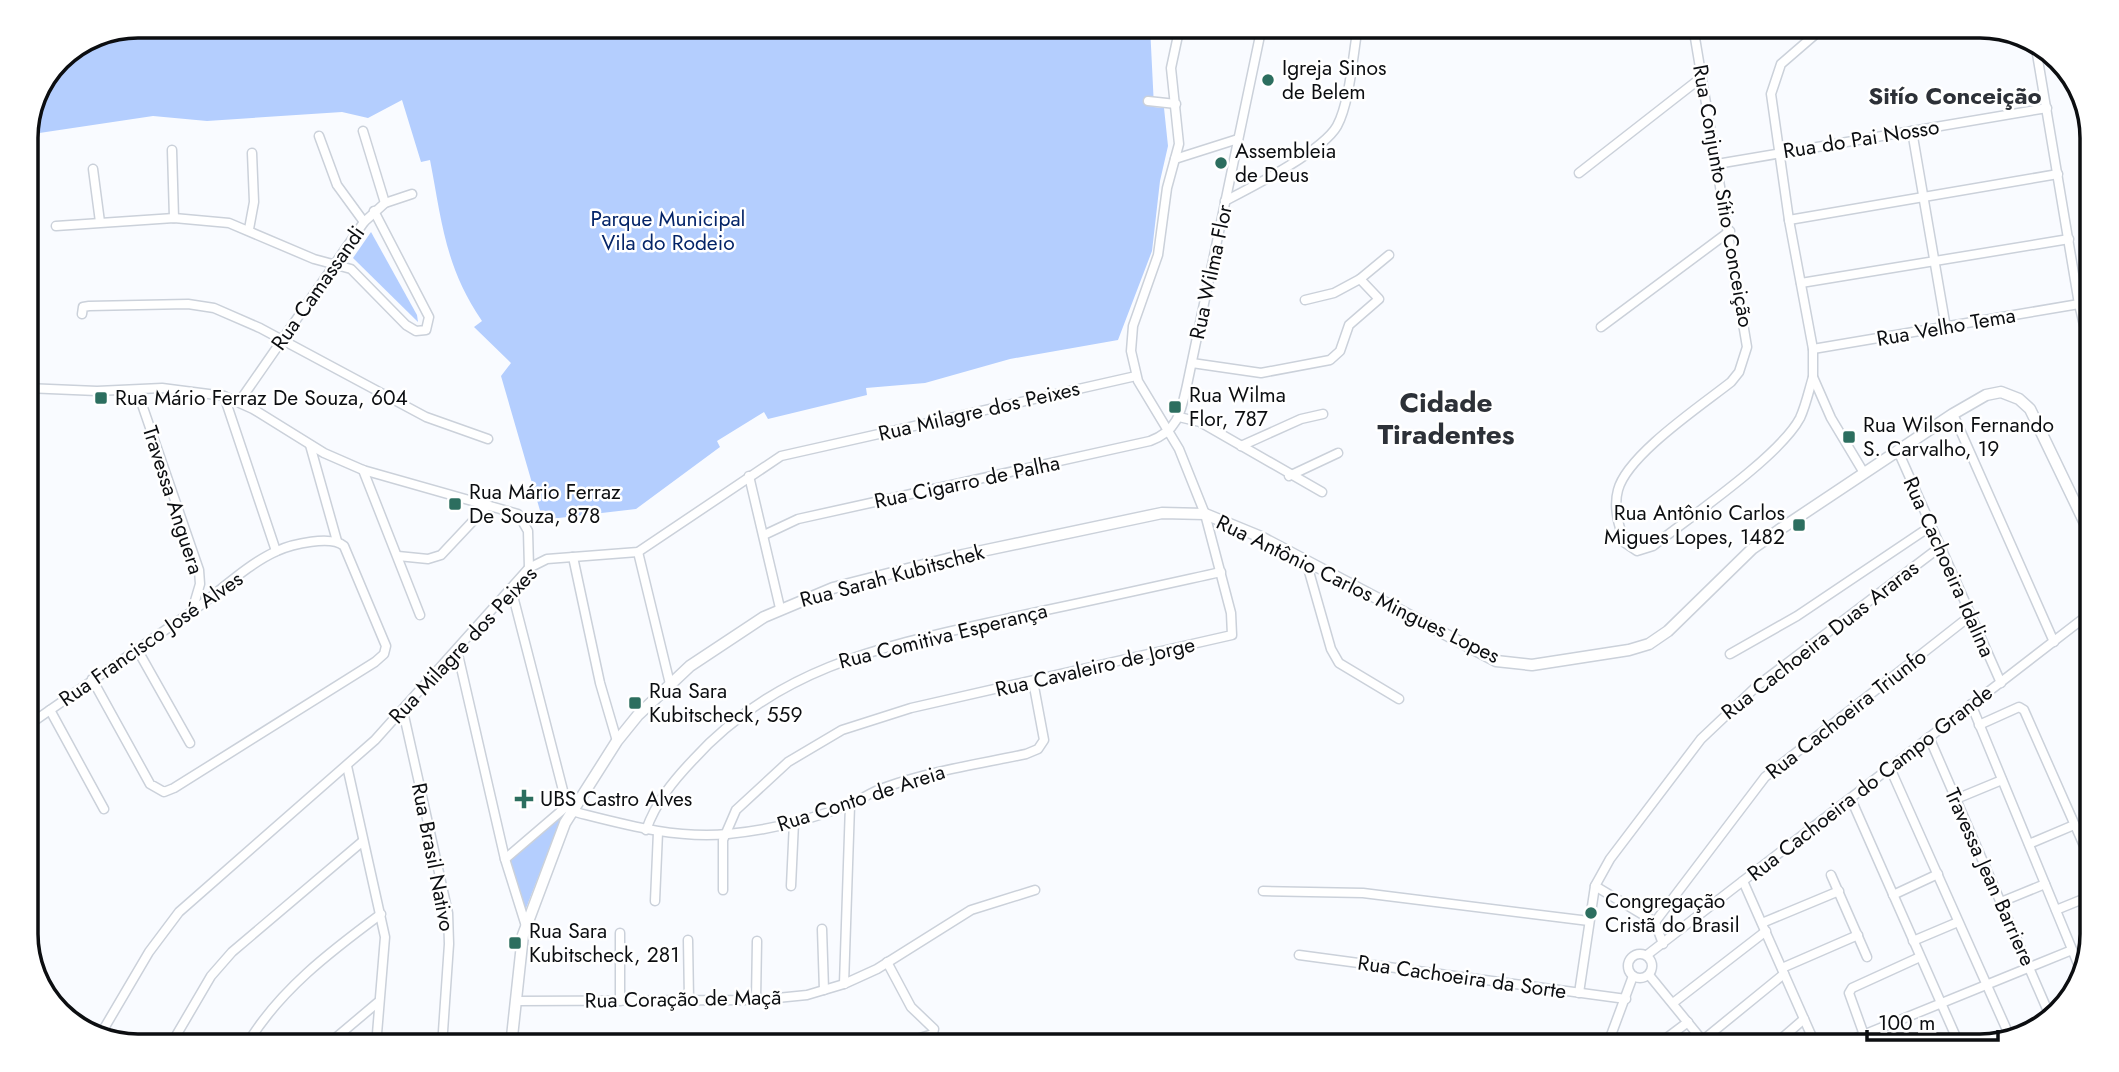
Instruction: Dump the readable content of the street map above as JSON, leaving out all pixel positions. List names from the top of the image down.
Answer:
{
  "streets": {
    "street": [
      "Rua do Pai Nosso",
      "Rua Conjunto Sítio Conceição",
      "Rua Wilma Flor",
      "Rua Camassandi",
      "Rua Velho Tema",
      "Rua Milagre dos Peixes",
      "Rua Cigarro de Palha",
      "Travessa Anguera",
      "Rua Cachoeira Idalina",
      "Rua Sarah Kubitschek",
      "Rua Antônio Carlos Mingues Lopes",
      "Rua Comitiva Esperança",
      "Rua Francisco José Alves",
      "Rua Cachoeira Duas Araras",
      "Rua Cavaleiro de Jorge",
      "Rua Cachoeira Triunfo",
      "Rua Cachoeira do Campo Grande",
      "Rua Conto de Areia",
      "Rua Brasil Nativo",
      "Travessa Jean Barriere",
      "Rua Cachoeira da Sorte",
      "Rua Coração de Maçã"
    ]
  },
  "crossings": [
    ["Rua do Pai Nosso", "Rua Conjunto Sítio Conceição"],
    ["Rua Wilma Flor", "Rua Cigarro de Palha"],
    ["Rua Wilma Flor", "Rua Cavaleiro de Jorge"],
    ["Rua Milagre dos Peixes", "Rua Cavaleiro de Jorge"],
    ["Rua Milagre dos Peixes", "Rua Brasil Nativo"],
    ["Rua Cigarro de Palha", "Rua Cavaleiro de Jorge"],
    ["Travessa Anguera", "Rua Francisco José Alves"],
    ["Rua Cachoeira Idalina", "Rua Antônio Carlos Mingues Lopes"],
    ["Rua Cachoeira Idalina", "Rua Cachoeira Duas Araras"],
    ["Rua Cachoeira Idalina", "Rua Cachoeira Triunfo"],
    ["Rua Cachoeira Idalina", "Rua Cachoeira do Campo Grande"],
    ["Rua Sarah Kubitschek", "Rua Antônio Carlos Mingues Lopes"],
    ["Rua Sarah Kubitschek", "Rua Cavaleiro de Jorge"],
    ["Rua Sarah Kubitschek", "Rua Conto de Areia"],
    ["Rua Sarah Kubitschek", "Rua Coração de Maçã"],
    ["Rua Antônio Carlos Mingues Lopes", "Rua Cavaleiro de Jorge"],
    ["Rua Comitiva Esperança", "Rua Cavaleiro de Jorge"],
    ["Rua Comitiva Esperança", "Rua Conto de Areia"],
    ["Rua Cachoeira Duas Araras", "Rua Cachoeira da Sorte"],
    ["Rua Cavaleiro de Jorge", "Rua Conto de Areia"],
    ["Rua Cachoeira do Campo Grande", "Travessa Jean Barriere"]
  ],
  "districts": ["Sitío Conceição", "Cidade Tiradentes"],
  "parks": ["Parque Municipal Vila do Rodeio"],
  "places": {
    "other": ["Igreja Sinos de Belem", "Assembleia de Deus", "Congregação Cristã do Brasil"],
    "transit": [
      "Rua Mário Ferraz De Souza, 604",
      "Rua Wilma Flor, 787",
      "Rua Wilson Fernando S. Carvalho, 19",
      "Rua Mário Ferraz De Souza, 878",
      "Rua Antônio Carlos Migues Lopes, 1482",
      "Rua Sara Kubitscheck, 559",
      "Rua Sara Kubitscheck, 281"
    ],
    "health": ["UBS Castro Alves"]
  },
  "scale_bar": "100 m"
}
